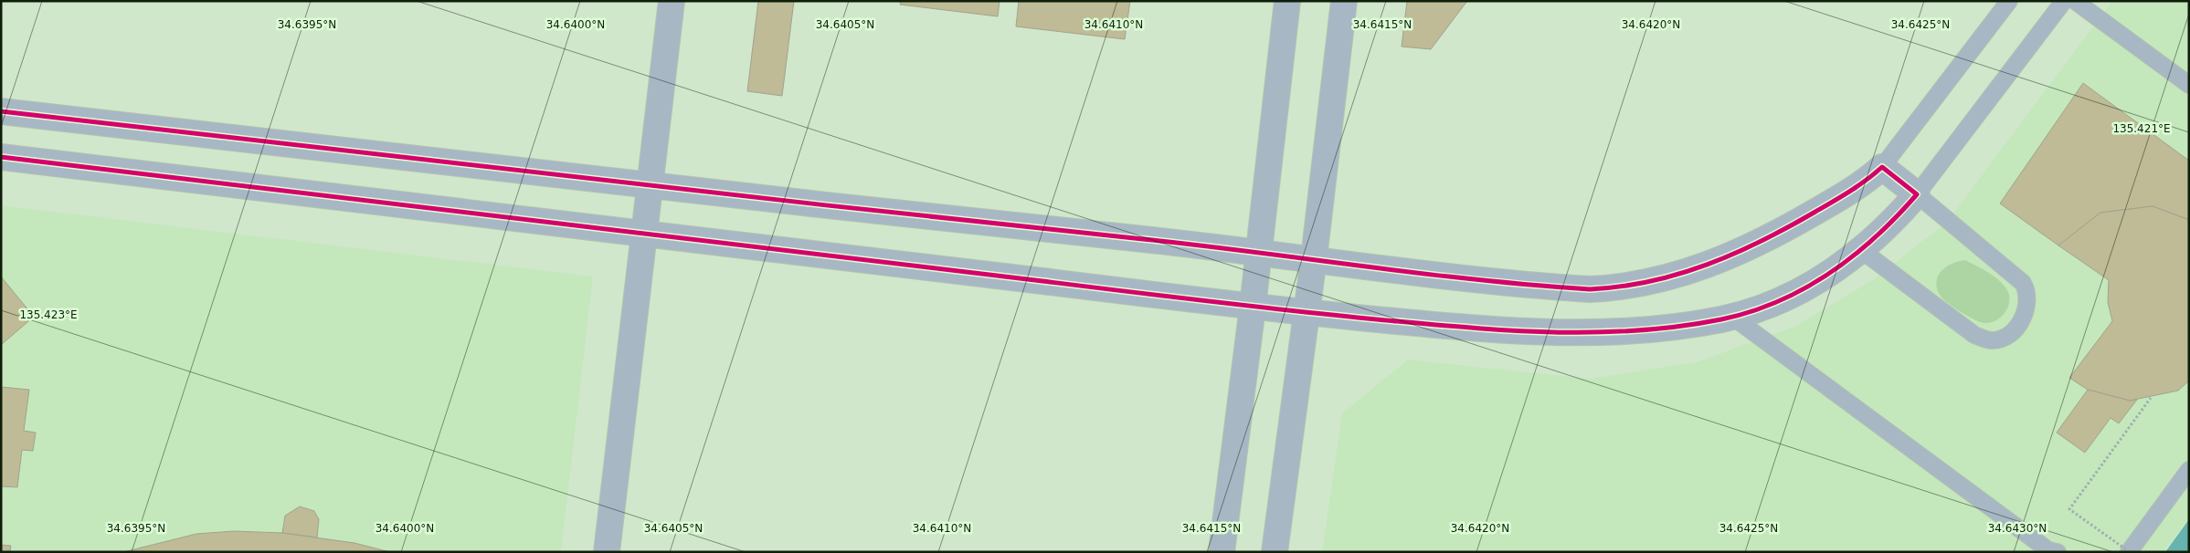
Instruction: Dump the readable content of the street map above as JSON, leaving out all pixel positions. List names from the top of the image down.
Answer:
{
  "coordinates": [
    "34.6395°N",
    "34.6400°N",
    "34.6405°N",
    "34.6410°N",
    "34.6415°N",
    "34.6420°N",
    "34.6425°N",
    "135.421°E",
    "135.423°E",
    "34.6430°N"
  ]
}
